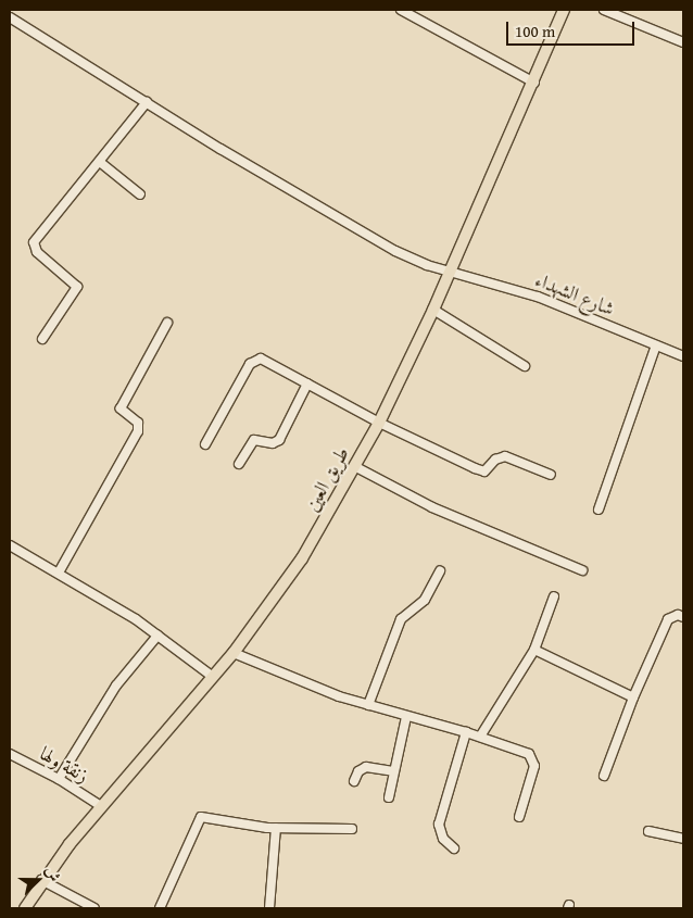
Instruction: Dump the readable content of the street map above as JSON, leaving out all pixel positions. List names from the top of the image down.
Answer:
{
  "streets": {
    "main road": ["طريق العين"],
    "street": ["شارع الشهداء", "زنقة ولها"]
  },
  "crossings": [
    ["شارع الشهداء", "طريق العين"],
    ["طريق العين", "زنقة ولها"]
  ],
  "scale_bar": "100 m",
  "north": "right"
}
